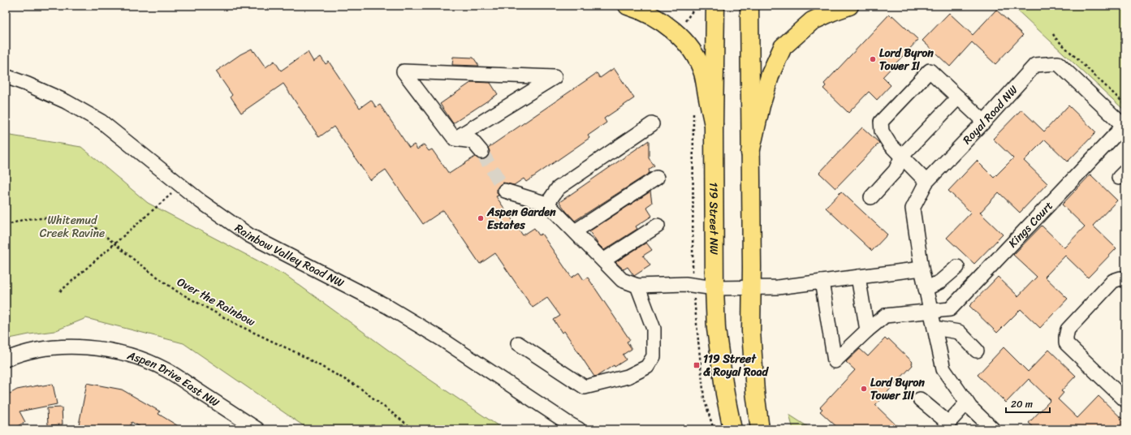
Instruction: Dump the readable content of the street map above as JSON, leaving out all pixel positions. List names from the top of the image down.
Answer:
{
  "streets": {
    "main road": ["119 Street NW"],
    "street": [
      "Royal Road NW",
      "Kings Court",
      "Rainbow Valley Road NW",
      "Aspen Drive East NW"
    ],
    "path": ["Over the Rainbow"]
  },
  "crossings": [
    ["Royal Road NW", "Kings Court"]
  ],
  "parks": ["Whitemud Creek Ravine"],
  "places": {
    "other": ["Lord Byron Tower II", "Aspen Garden Estates", "Lord Byron Tower III"],
    "transit": ["119 Street & Royal Road"]
  },
  "scale_bar": "20 m"
}
